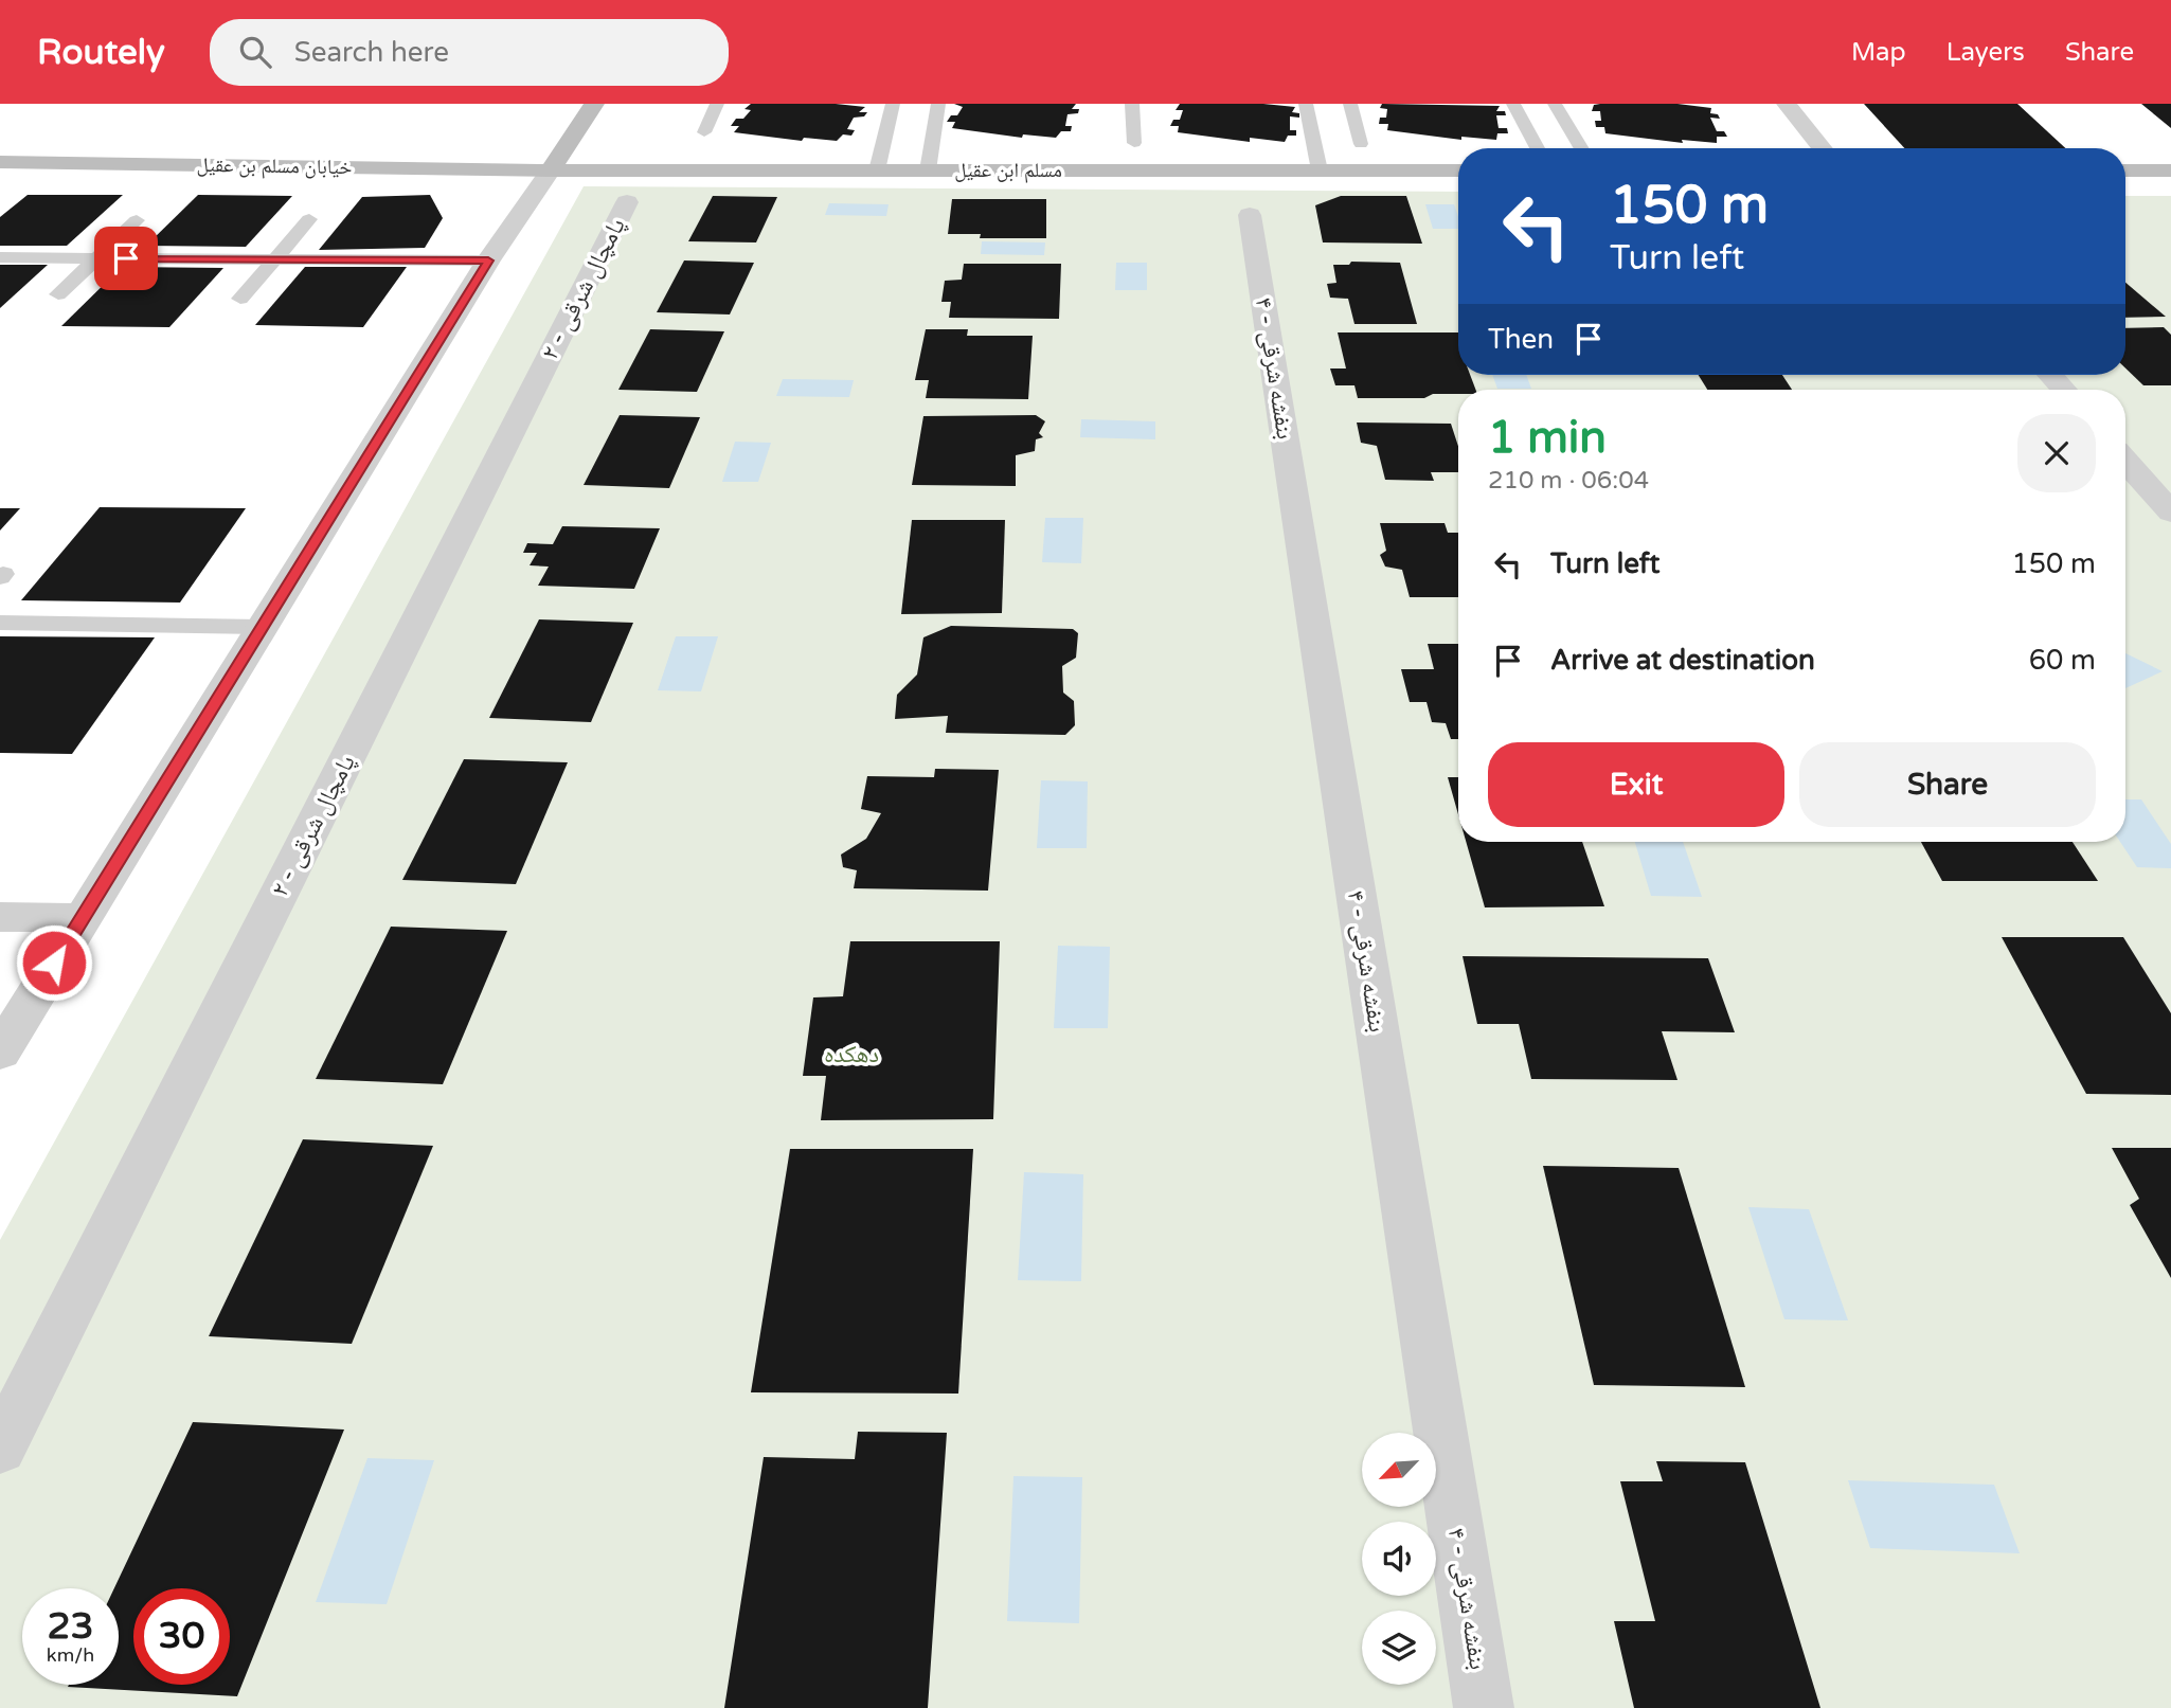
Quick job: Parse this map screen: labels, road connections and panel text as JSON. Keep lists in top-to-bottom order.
{
  "streets": {
    "street": [
      "خیابان مسلم بن عقیل",
      "مسلم ابن عقیل",
      "پامچال شرقی - ۲",
      "بنفشه شرقی - ۴"
    ]
  },
  "crossings": [
    ["خیابان مسلم بن عقیل", "مسلم ابن عقیل"]
  ],
  "parks": ["دهکده"],
  "north": "bottom left",
  "page": {
    "header": "Routely",
    "search": "Search here",
    "nav": ["Map", "Layers", "Share"],
    "turn": ["150 m", "Turn left"],
    "then": "Then",
    "heading": ["1 min", "210 m · 06:04"],
    "list": [
      {
        "name": "Turn left",
        "value": "150 m"
      },
      {
        "name": "Arrive at destination",
        "value": "60 m"
      }
    ],
    "buttons": ["Exit", "Share"],
    "speed": "23 km/h",
    "limit": "30"
  }
}
